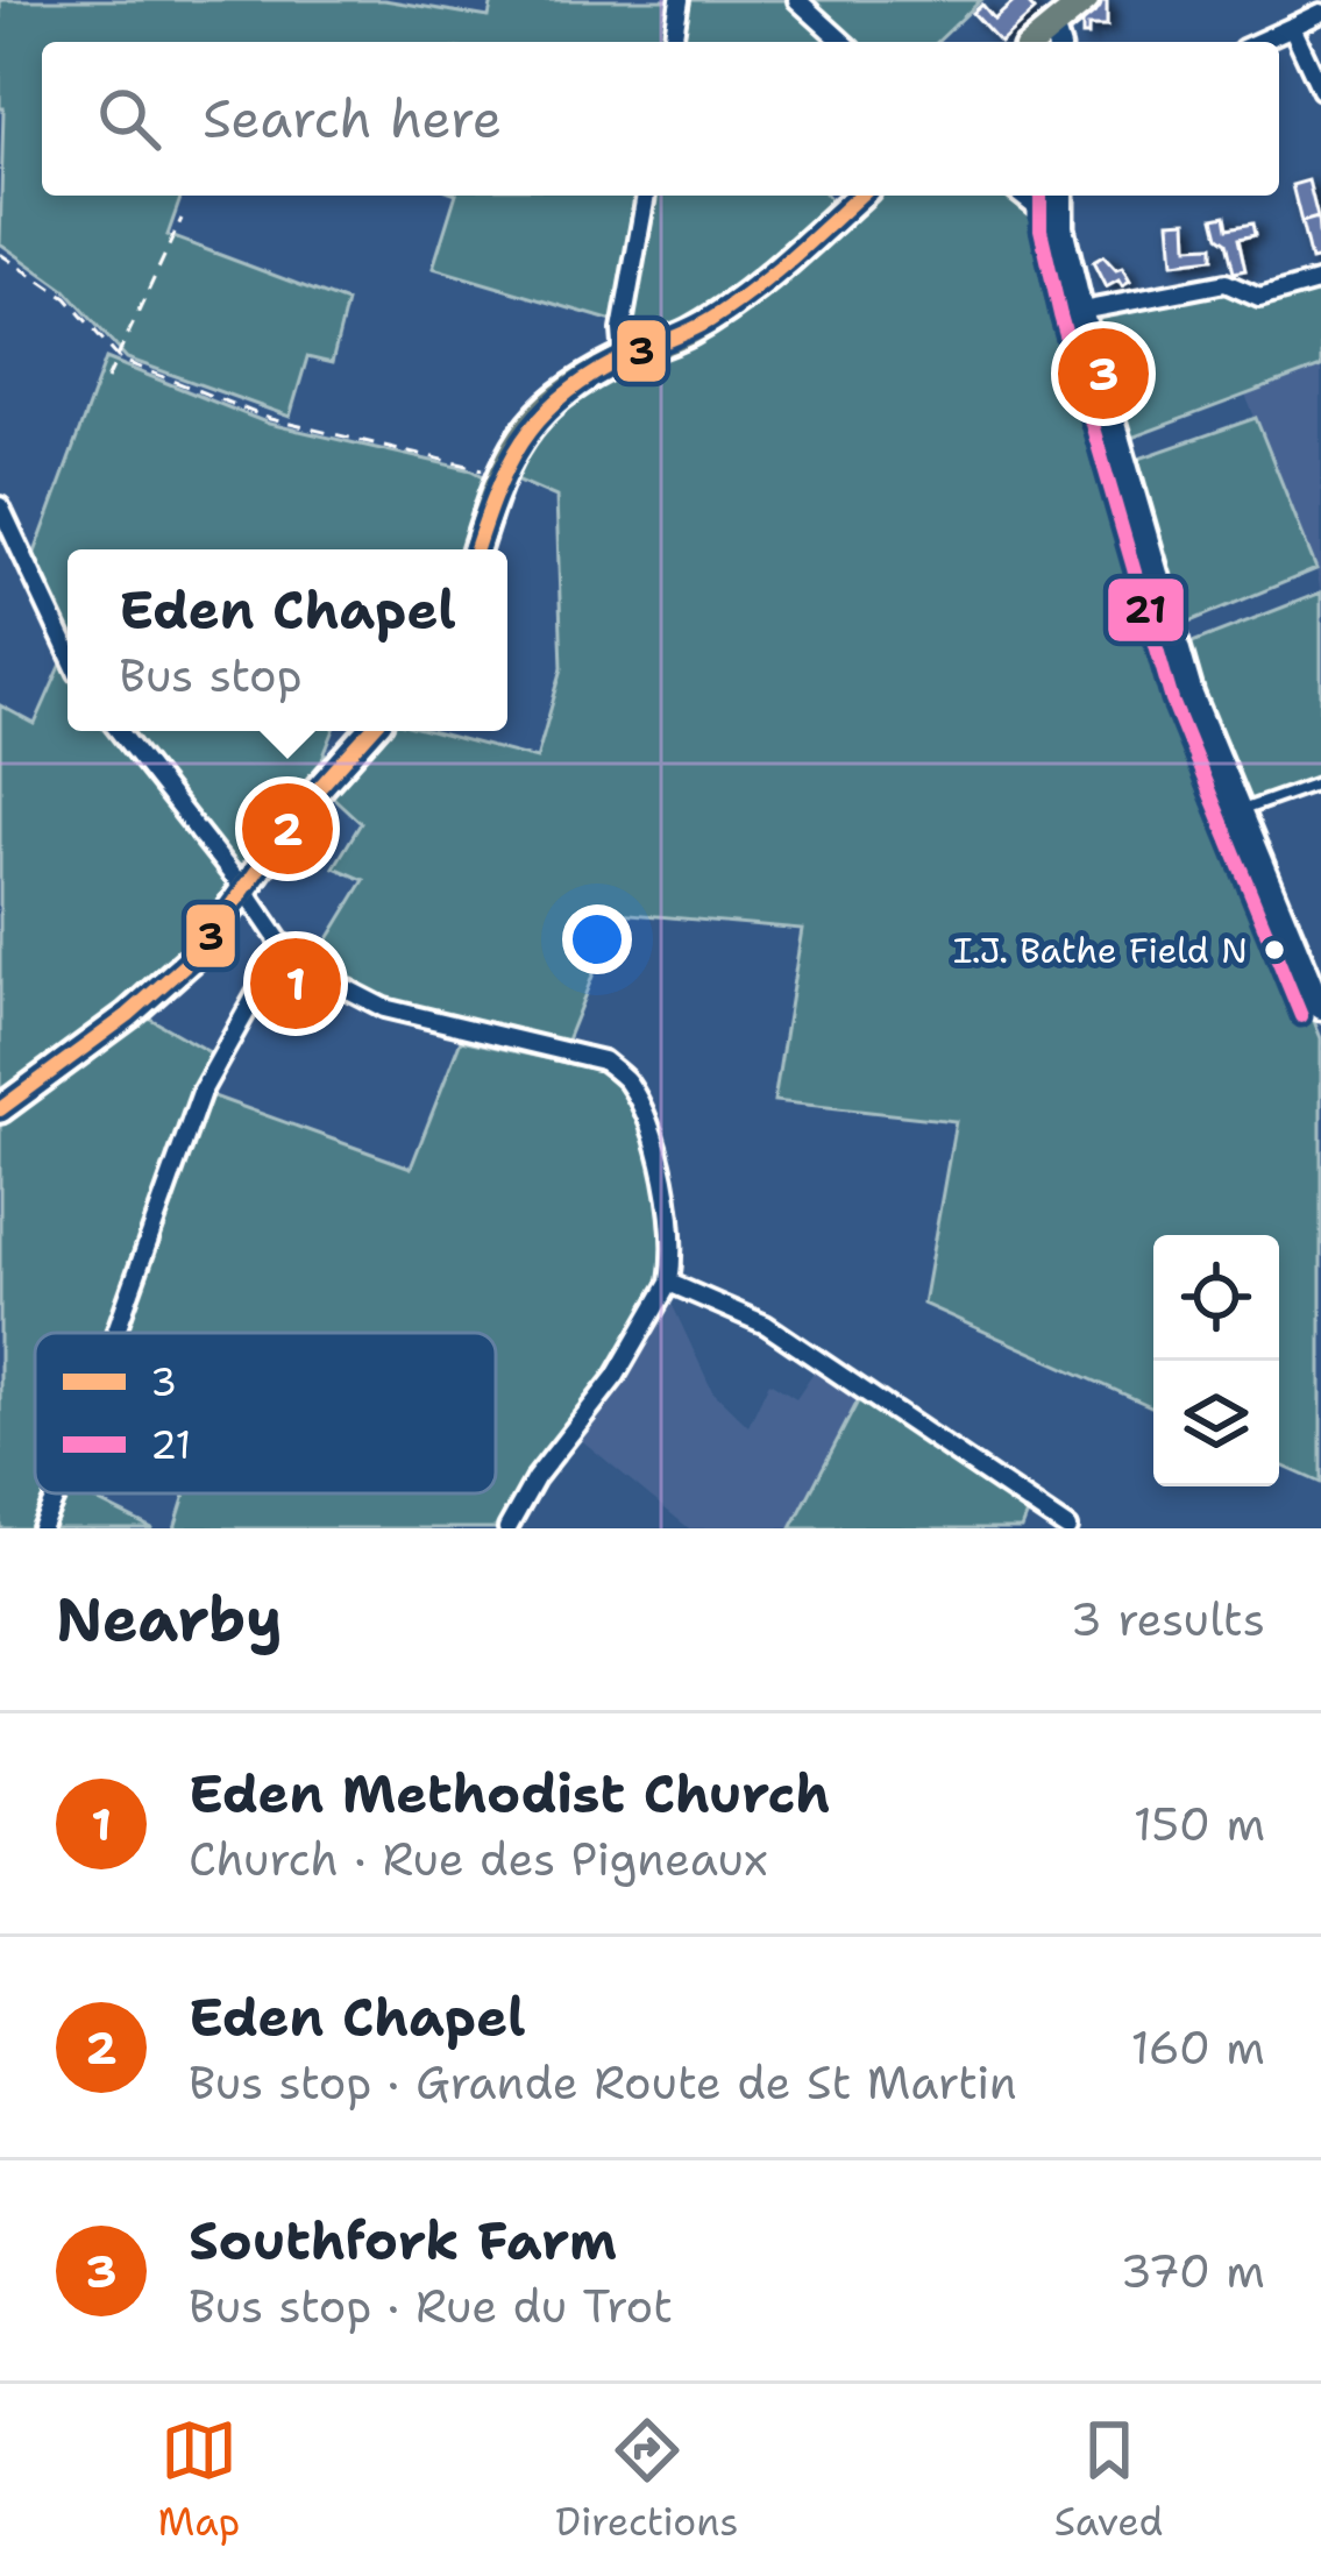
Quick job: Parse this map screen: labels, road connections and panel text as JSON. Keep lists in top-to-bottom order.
{
  "places": ["I.J. Bathe Field N"],
  "lines": ["transit line 3", "transit line 21"],
  "legend": ["3", "21"],
  "page": {
    "search": "Search here",
    "pins": ["3", "2", "1"],
    "popup": ["Eden Chapel", "Bus stop"],
    "heading": ["Nearby", "3 results"],
    "list": [
      {
        "mark": "1",
        "name": "Eden Methodist Church",
        "note": "Church · Rue des Pigneaux",
        "value": "150 m"
      },
      {
        "mark": "2",
        "name": "Eden Chapel",
        "note": "Bus stop · Grande Route de St Martin",
        "value": "160 m"
      },
      {
        "mark": "3",
        "name": "Southfork Farm",
        "note": "Bus stop · Rue du Trot",
        "value": "370 m"
      }
    ],
    "nav": ["Map", "Directions", "Saved"]
  }
}
